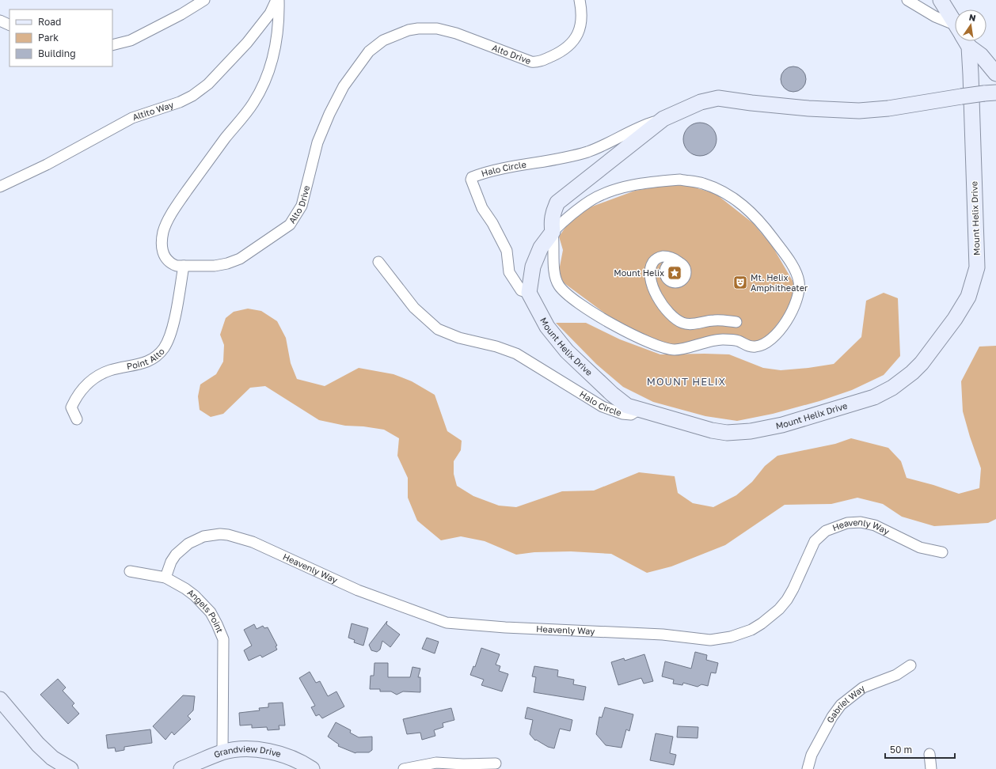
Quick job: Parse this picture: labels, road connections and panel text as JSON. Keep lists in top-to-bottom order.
{
  "streets": {
    "street": [
      "Alto Drive",
      "Altito Way",
      "Halo Circle",
      "Mount Helix Drive",
      "Point Alto",
      "Heavenly Way",
      "Angels Point",
      "Gabriel Way",
      "Grandview Drive"
    ]
  },
  "crossings": [
    ["Alto Drive", "Point Alto"],
    ["Halo Circle", "Mount Helix Drive"],
    ["Heavenly Way", "Angels Point"],
    ["Angels Point", "Grandview Drive"]
  ],
  "districts": ["MOUNT HELIX"],
  "places": {
    "place": ["Mount Helix"],
    "theatre": ["Mt. Helix Amphitheater"]
  },
  "legend": ["Road", "Park", "Building"],
  "scale_bar": "50 m",
  "north": "top"
}
